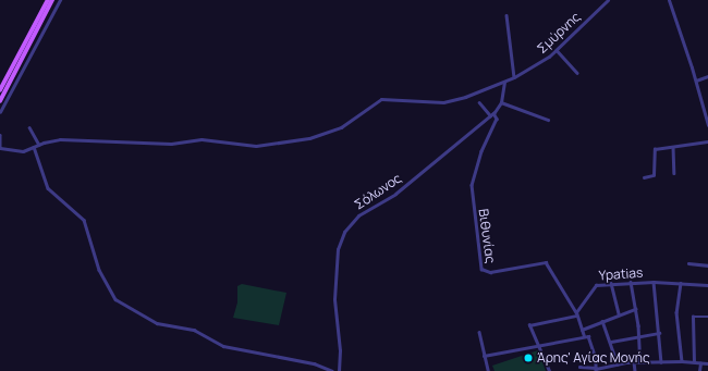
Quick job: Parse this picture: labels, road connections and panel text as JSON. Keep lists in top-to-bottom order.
{
  "streets": {
    "street": [
      "Σμύρνης",
      "Σόλωνος",
      "Βιθυνίας",
      "Ypatias"
    ]
  },
  "crossings": [
    ["Σόλωνος", "Βιθυνίας"],
    ["Βιθυνίας", "Ypatias"]
  ],
  "places": ["Άρης' Αγίας Μονής"]
}
